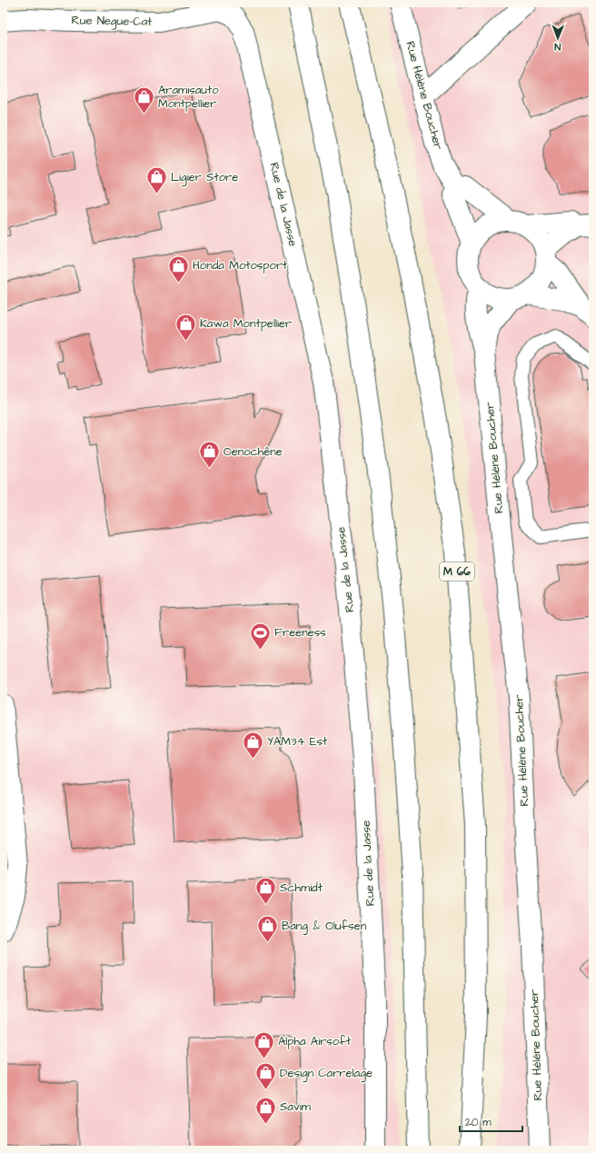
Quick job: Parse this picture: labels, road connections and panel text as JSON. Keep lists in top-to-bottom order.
{
  "streets": {
    "main road": [
      "Rue Negue-Cat",
      "Rue Hélène Boucher",
      "Rue de la Jasse",
      "M 66"
    ]
  },
  "crossings": [
    ["Rue Negue-Cat", "Rue de la Jasse"]
  ],
  "places": {
    "shop": [
      "Aramisauto Montpellier",
      "Ligier Store",
      "Honda Motosport",
      "Kawa Montpellier",
      "Oenochêne",
      "YAM34 Est",
      "Schmidt",
      "Bang & Olufsen",
      "Alpha Airsoft",
      "Design Carrelage",
      "Savim"
    ],
    "sports": ["Freeness"]
  },
  "scale_bar": "20 m",
  "north": "bottom"
}
